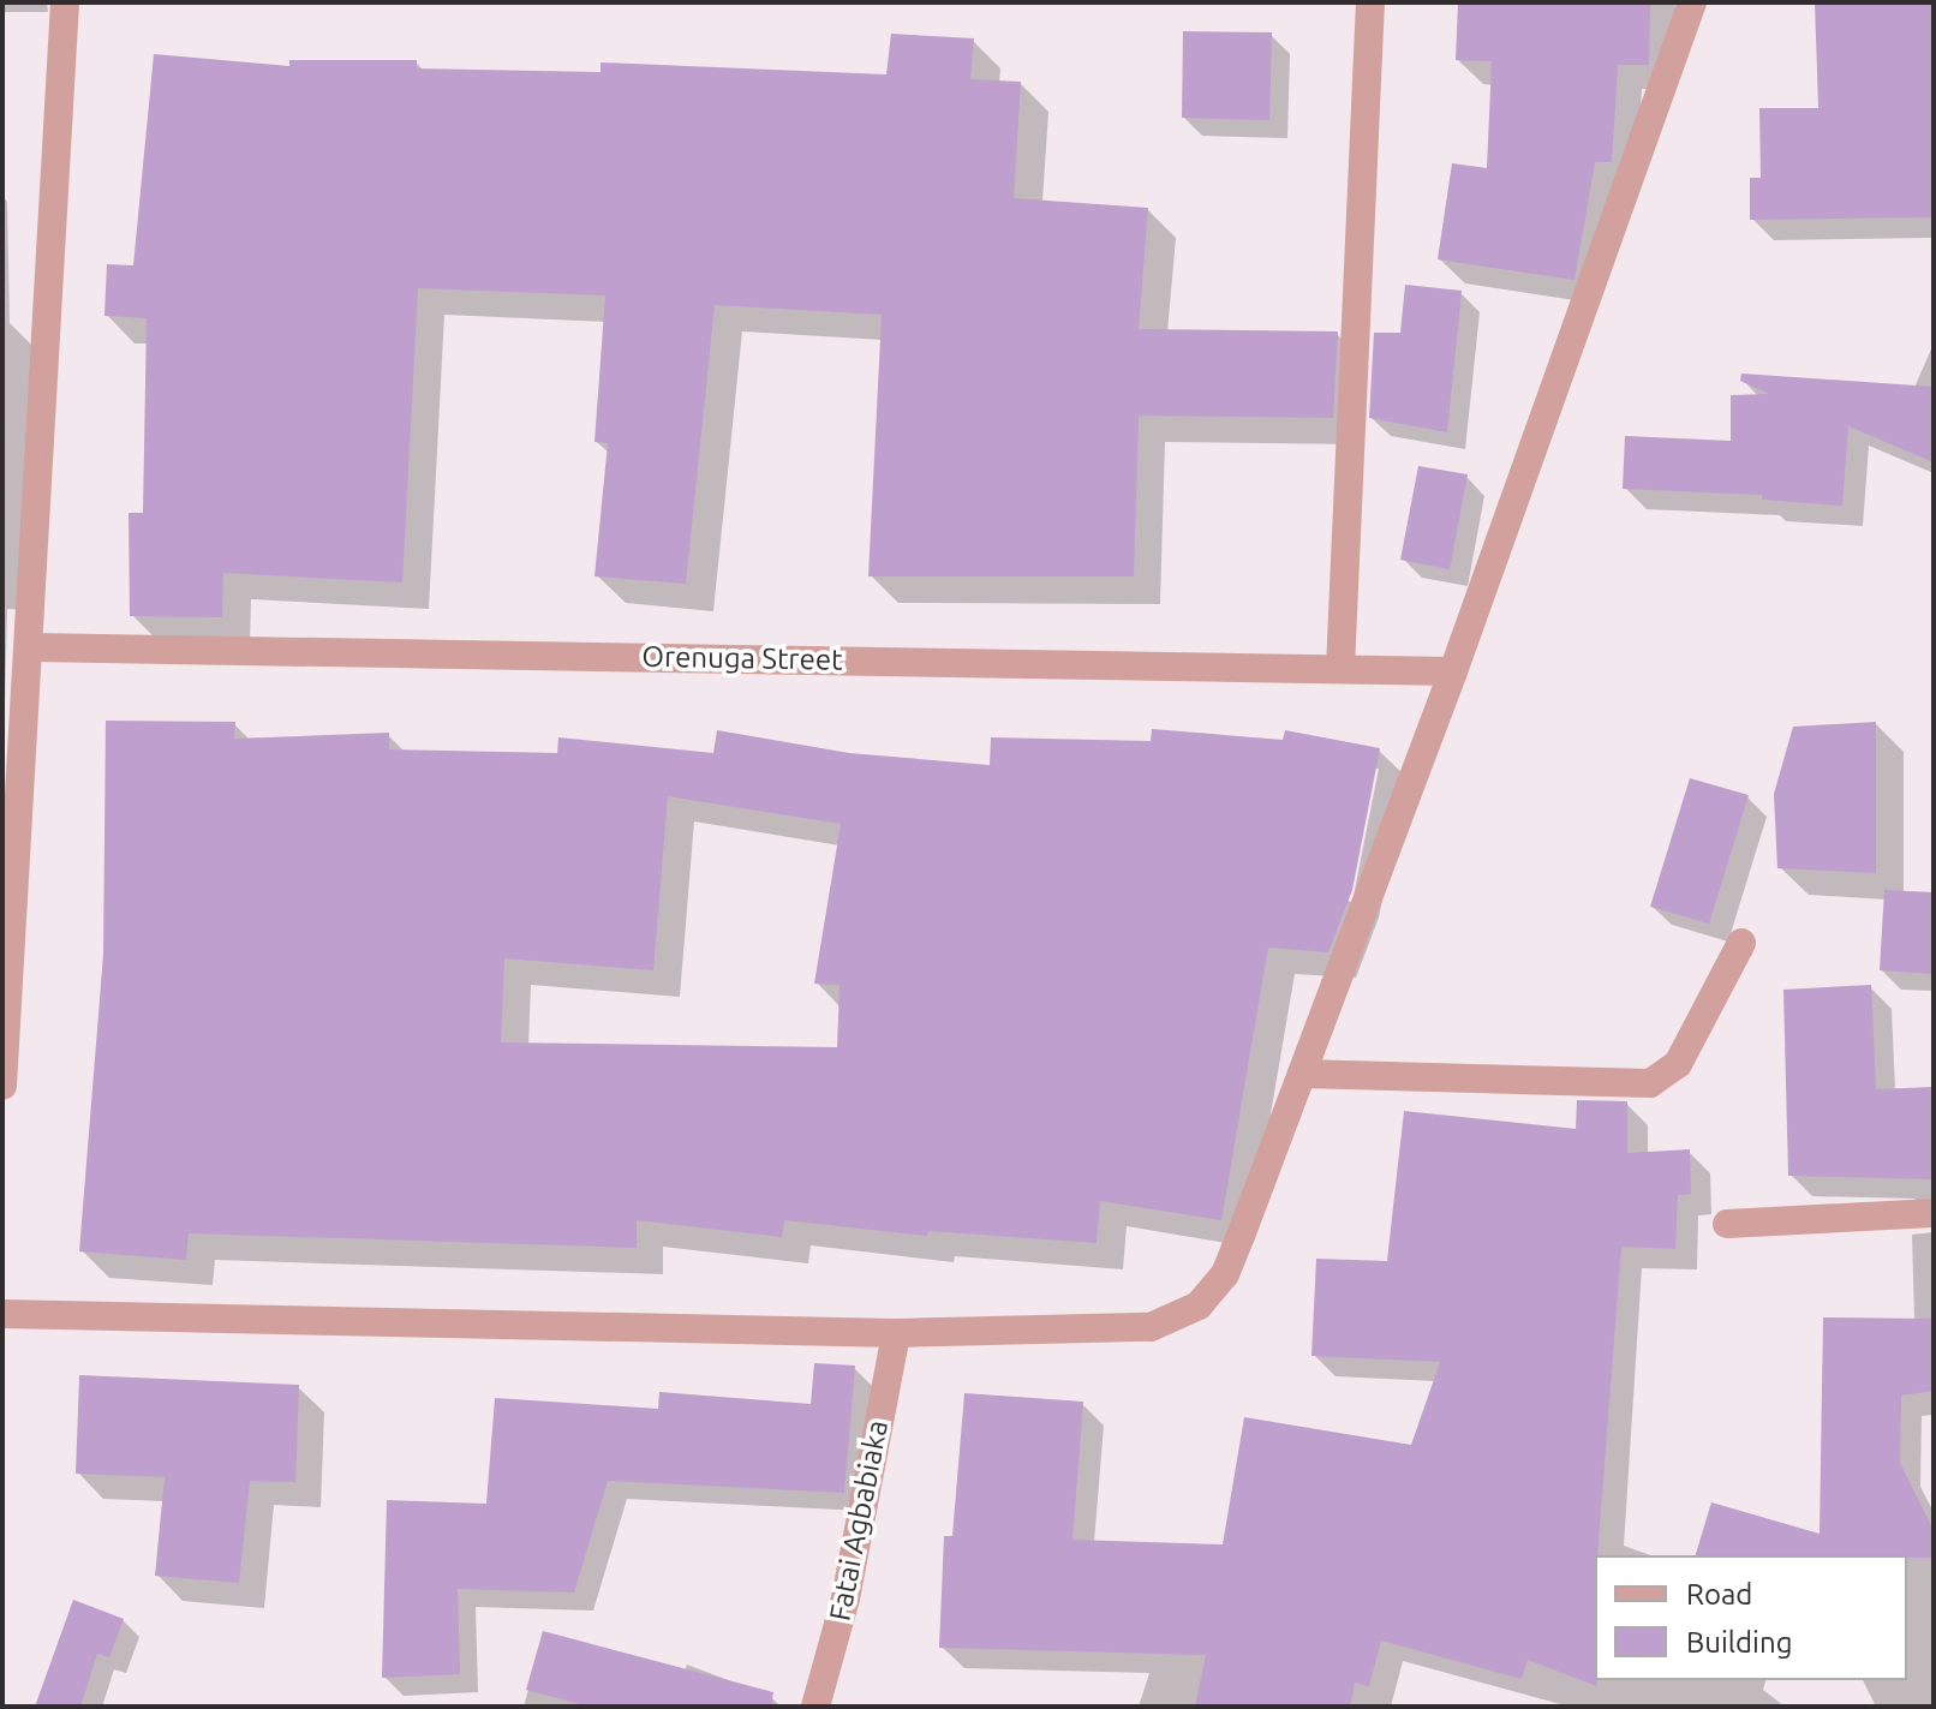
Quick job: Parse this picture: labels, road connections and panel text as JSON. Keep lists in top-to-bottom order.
{
  "streets": {
    "street": ["Orenuga Street", "Fatai Agbabiaka"]
  },
  "legend": ["Road", "Building"]
}
